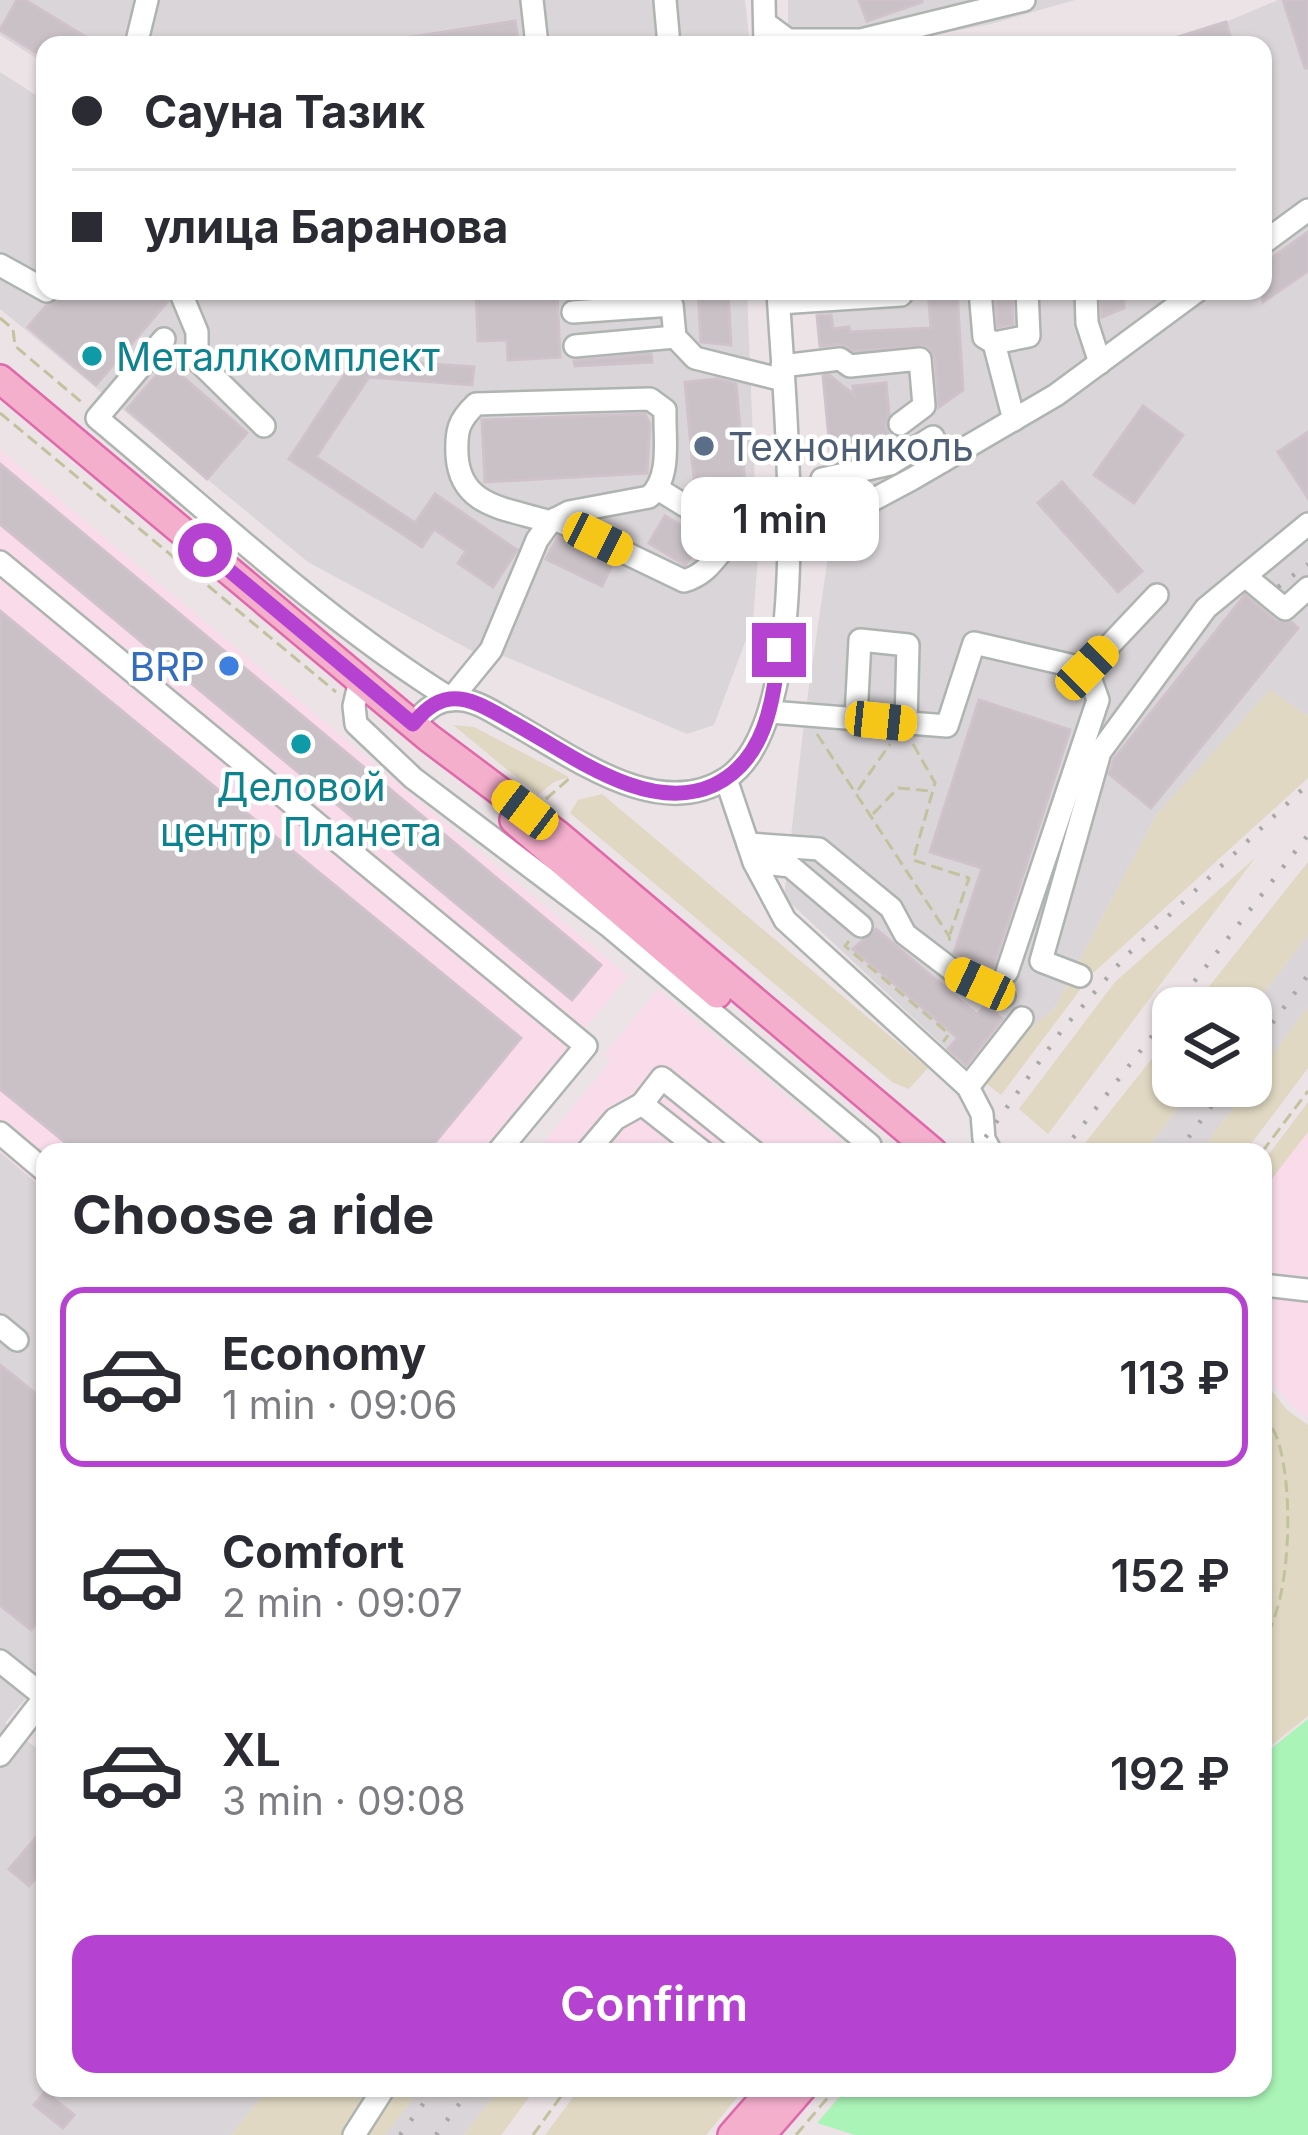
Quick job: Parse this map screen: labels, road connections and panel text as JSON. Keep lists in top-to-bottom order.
{
  "places": [
    "Металлкомплект",
    "Технониколь",
    "BRP",
    "Деловой центр Планета"
  ],
  "page": {
    "banner": ["Сауна Тазик", "улица Баранова"],
    "bubble": "1 min",
    "heading": "Choose a ride",
    "list": [
      {
        "name": "Economy",
        "note": "1 min · 09:06",
        "value": "113 ₽"
      },
      {
        "name": "Comfort",
        "note": "2 min · 09:07",
        "value": "152 ₽"
      },
      {
        "name": "XL",
        "note": "3 min · 09:08",
        "value": "192 ₽"
      }
    ],
    "buttons": "Confirm"
  }
}
